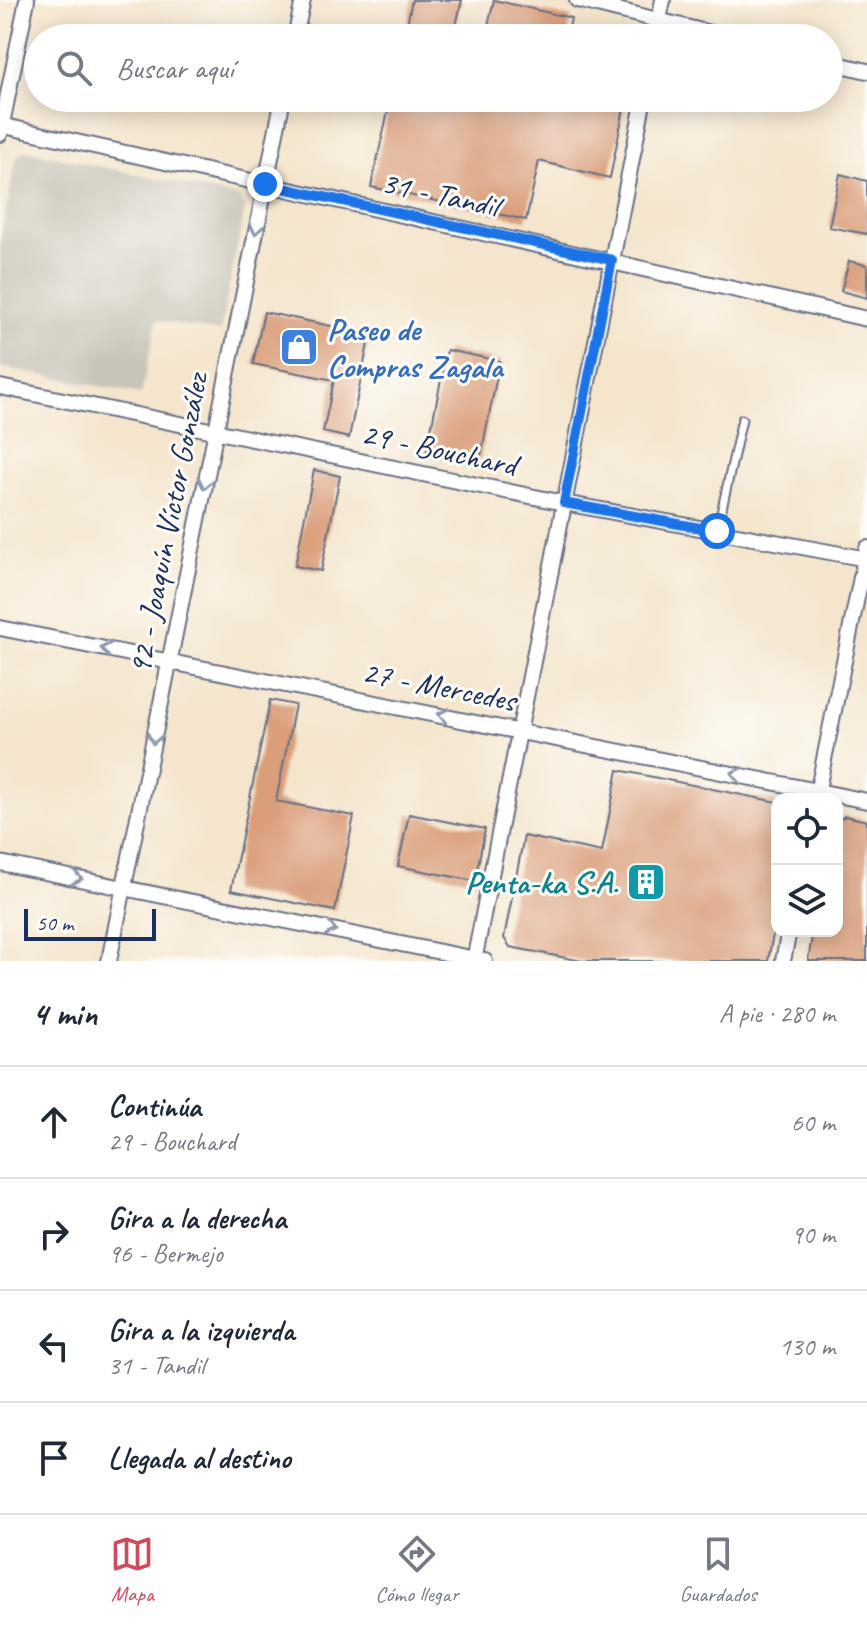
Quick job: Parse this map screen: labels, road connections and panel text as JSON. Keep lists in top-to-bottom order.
{
  "streets": {
    "street": [
      "31 - Tandil",
      "29 - Bouchard",
      "92 - Joaquín Víctor González",
      "27 - Mercedes"
    ]
  },
  "crossings": [
    ["31 - Tandil", "92 - Joaquín Víctor González"],
    ["29 - Bouchard", "92 - Joaquín Víctor González"],
    ["92 - Joaquín Víctor González", "27 - Mercedes"]
  ],
  "one_way": ["92 - Joaquín Víctor González", "27 - Mercedes"],
  "places": {
    "shop": ["Paseo de Compras Zagala"],
    "building": ["Penta-ka S.A."]
  },
  "scale_bar": "50 m",
  "page": {
    "search": "Buscar aquí",
    "scale": "50 m",
    "heading": ["4 min", "A pie · 280 m"],
    "list": [
      ["Continúa", "29 - Bouchard", "60 m"],
      ["Gira a la derecha", "96 - Bermejo", "90 m"],
      ["Gira a la izquierda", "31 - Tandil", "130 m"],
      "Llegada al destino"
    ],
    "nav": ["Mapa", "Cómo llegar", "Guardados"]
  }
}
